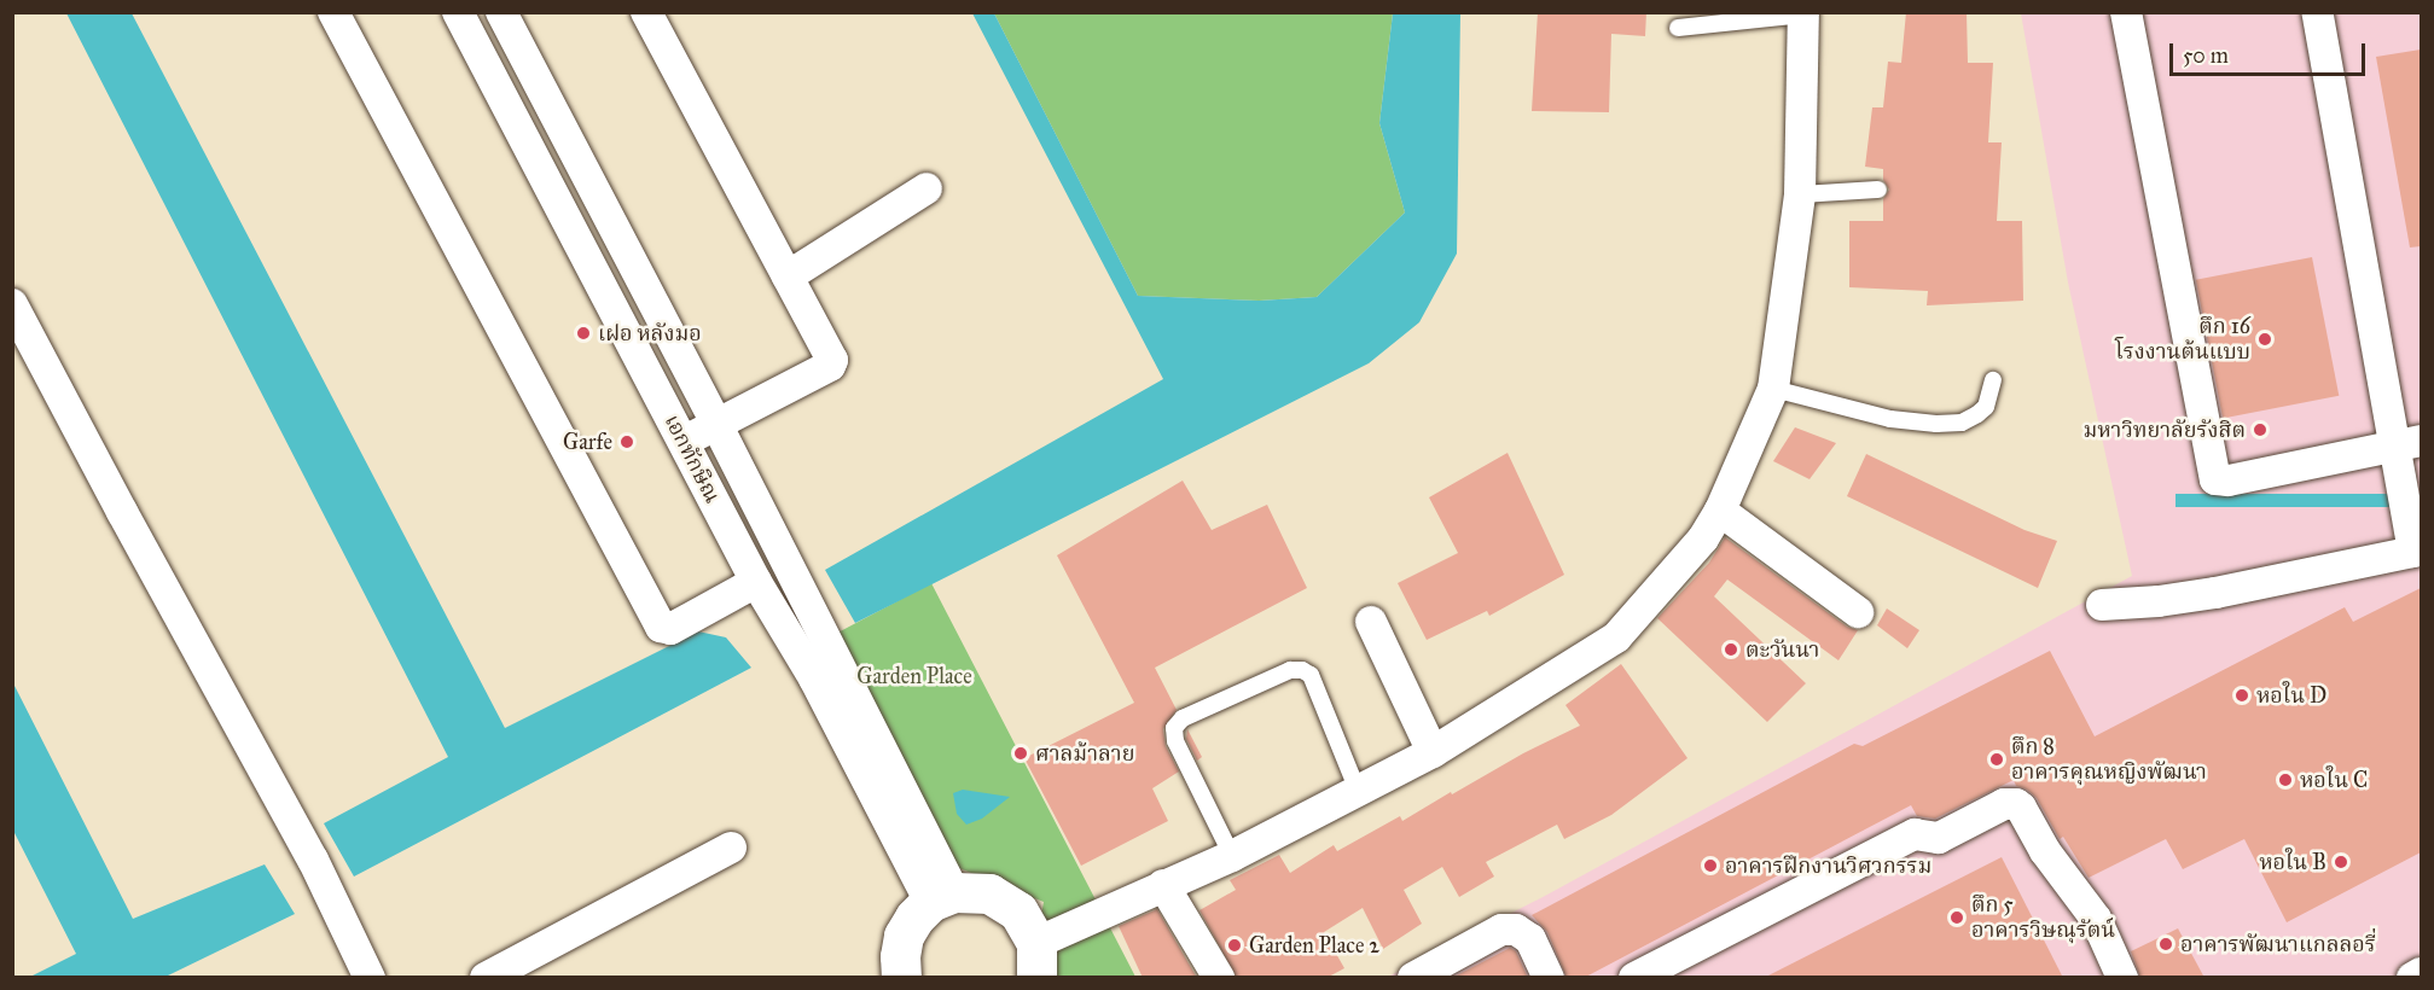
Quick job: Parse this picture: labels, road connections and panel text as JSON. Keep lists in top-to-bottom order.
{
  "streets": {
    "street": ["เอกทักษิณ"]
  },
  "parks": ["Garden Place"],
  "places": [
    "เฝอ หลังมอ",
    "ตึก 16 โรงงานต้นแบบ",
    "มหาวิทยาลัยรังสิต",
    "Garfe",
    "ตะวันนา",
    "หอใน D",
    "ศาลม้าลาย",
    "ตึก 8 อาคารคุณหญิงพัฒนา",
    "หอใน C",
    "หอใน B",
    "อาคารฝึกงานวิศวกรรม",
    "ตึก 5 อาคารวิษณุรัตน์",
    "อาคารพัฒนาแกลลอรี่",
    "Garden Place 2"
  ],
  "scale_bar": "50 m"
}
